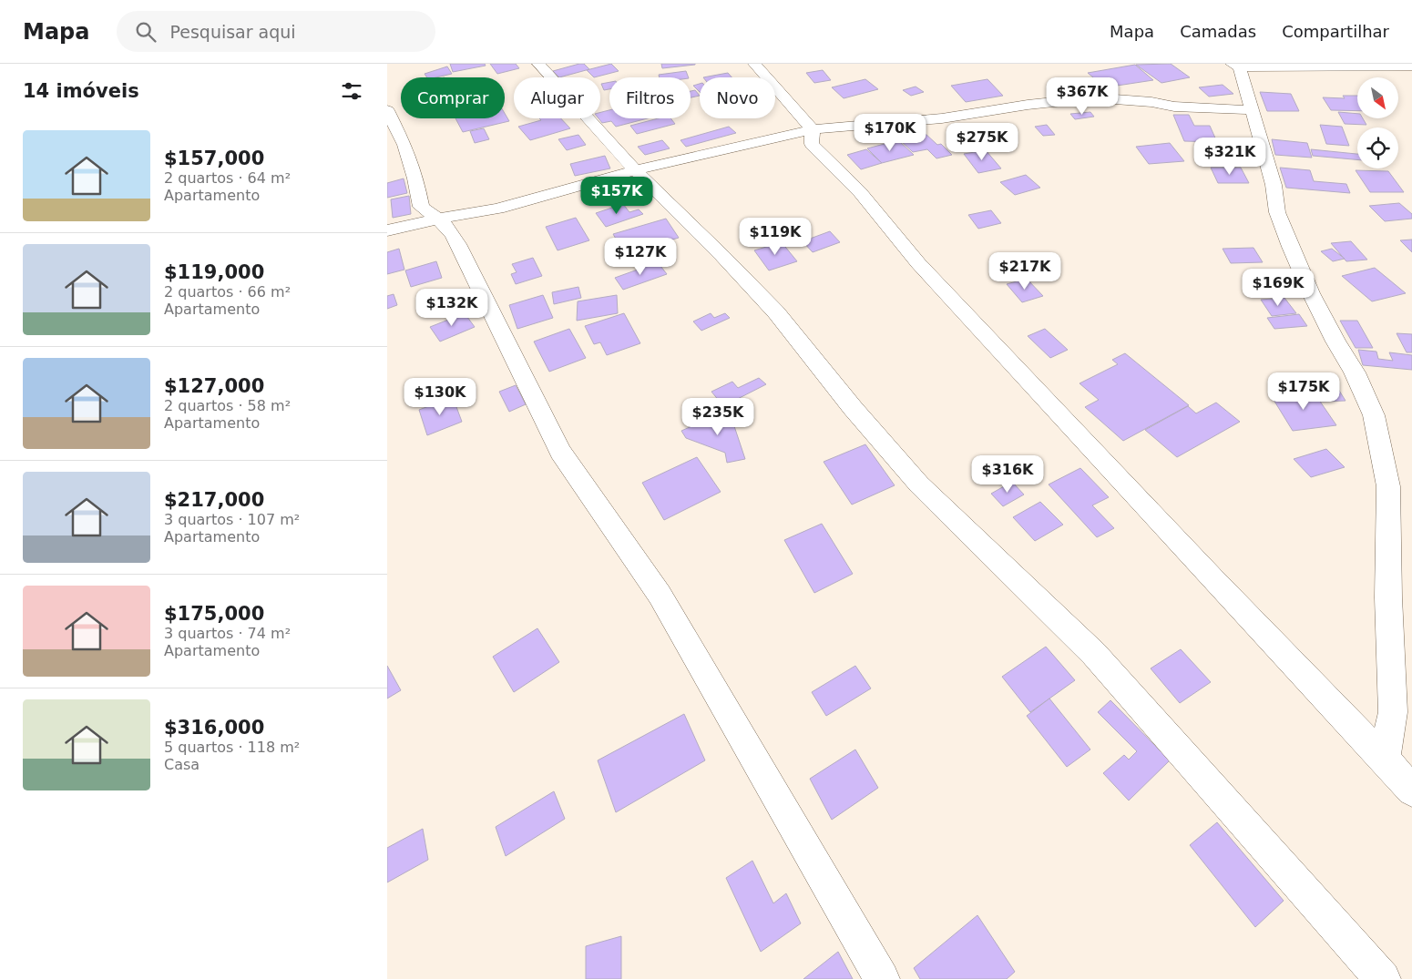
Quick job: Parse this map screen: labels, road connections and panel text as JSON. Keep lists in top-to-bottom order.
{
  "north": "bottom right",
  "page": {
    "header": "Mapa",
    "search": "Pesquisar aqui",
    "nav": ["Mapa", "Camadas", "Compartilhar"],
    "heading": "14 imóveis",
    "price": [
      "$367K",
      "$170K",
      "$275K",
      "$321K",
      "$157K",
      "$119K",
      "$127K",
      "$217K",
      "$169K",
      "$132K",
      "$175K",
      "$130K",
      "$235K",
      "$316K"
    ],
    "chip": [
      "Comprar",
      "Alugar",
      "Filtros",
      "Novo"
    ],
    "list": [
      {
        "name": "$157,000",
        "note": "2 quartos · 64 m² · Apartamento"
      },
      {
        "name": "$119,000",
        "note": "2 quartos · 66 m² · Apartamento"
      },
      {
        "name": "$127,000",
        "note": "2 quartos · 58 m² · Apartamento"
      },
      {
        "name": "$217,000",
        "note": "3 quartos · 107 m² · Apartamento"
      },
      {
        "name": "$175,000",
        "note": "3 quartos · 74 m² · Apartamento"
      },
      {
        "name": "$316,000",
        "note": "5 quartos · 118 m² · Casa"
      }
    ]
  }
}
